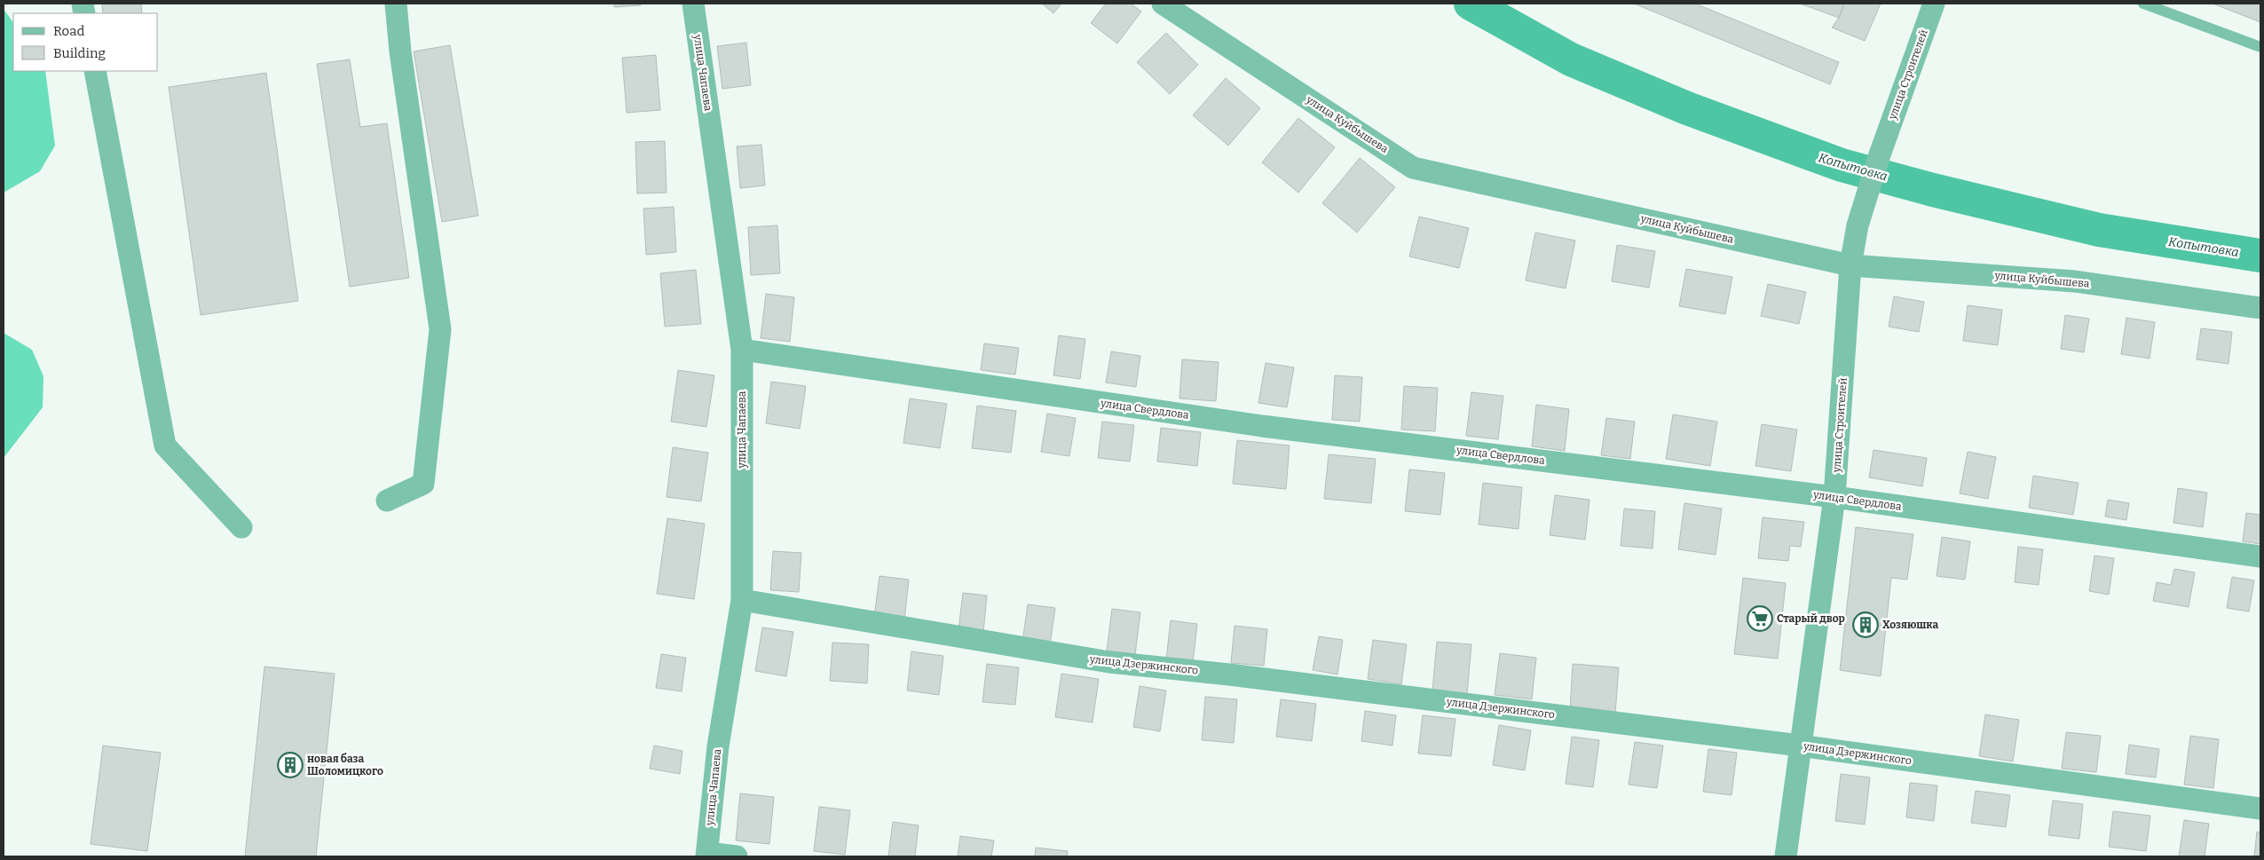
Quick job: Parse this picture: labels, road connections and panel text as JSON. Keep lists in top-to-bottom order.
{
  "streets": {
    "street": [
      "улица Чапаева",
      "улица Строителей",
      "улица Куйбышева",
      "улица Свердлова",
      "улица Дзержинского"
    ]
  },
  "crossings": [
    ["улица Чапаева", "улица Свердлова"],
    ["улица Чапаева", "улица Дзержинского"],
    ["улица Строителей", "улица Куйбышева"],
    ["улица Строителей", "улица Свердлова"],
    ["улица Строителей", "улица Дзержинского"]
  ],
  "water": ["Копытовка"],
  "places": {
    "supermarket": ["Старый двор"],
    "building": ["Хозяюшка", "новая база Шоломицкого"]
  },
  "legend": ["Road", "Building"]
}
